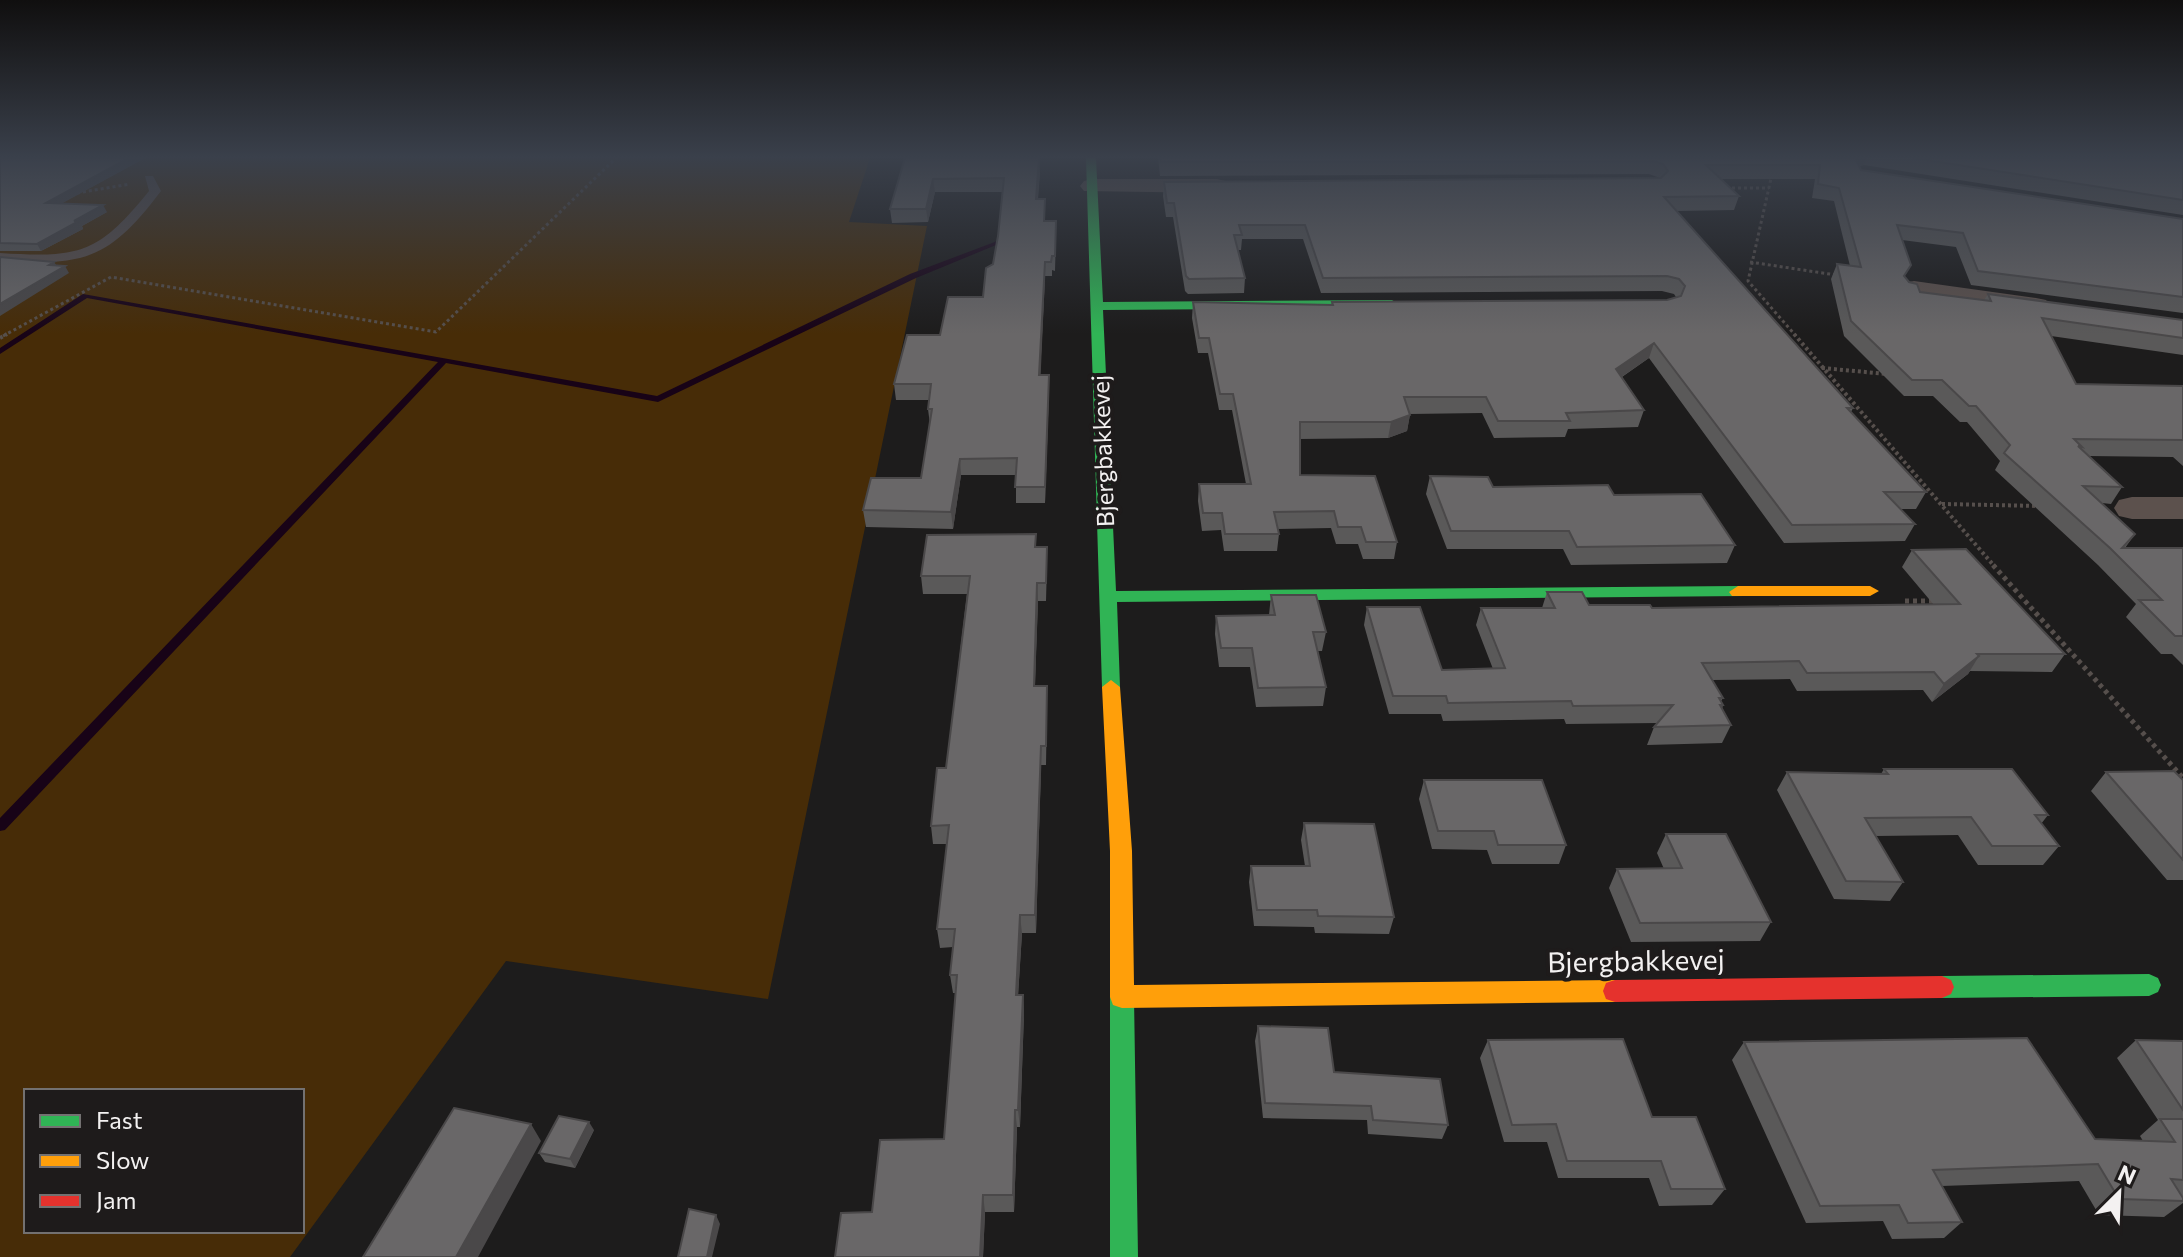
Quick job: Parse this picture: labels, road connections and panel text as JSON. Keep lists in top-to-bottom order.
{
  "streets": {
    "street": ["Bjergbakkevej"]
  },
  "legend": ["Fast", "Slow", "Jam"],
  "north": "top right"
}
